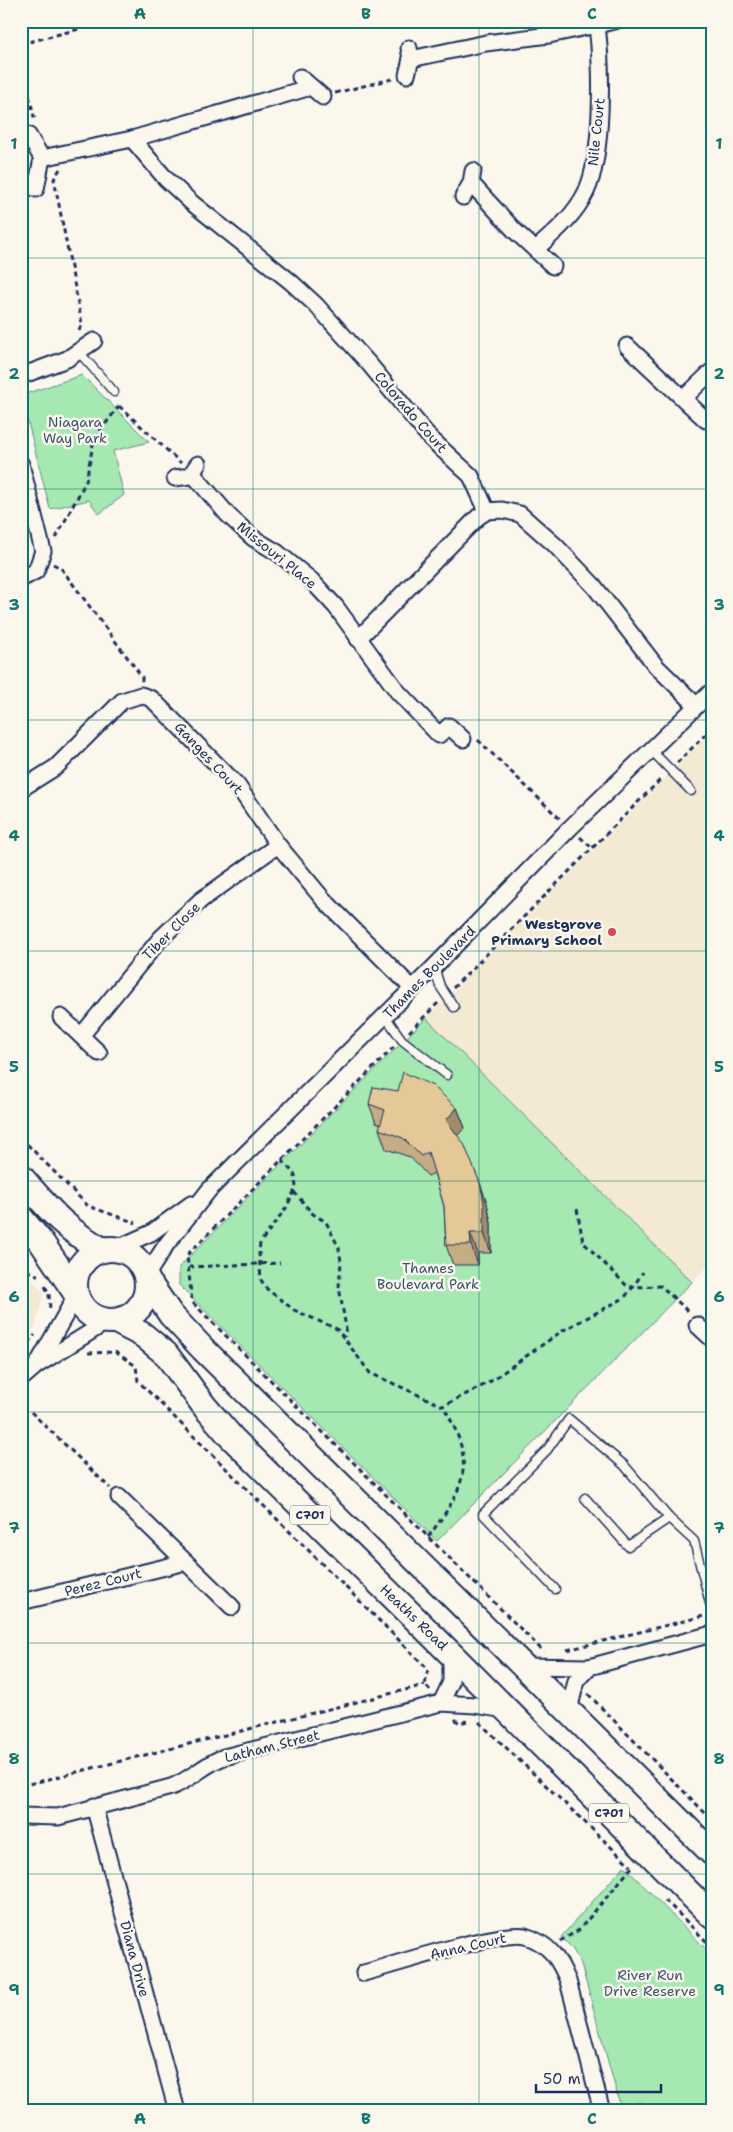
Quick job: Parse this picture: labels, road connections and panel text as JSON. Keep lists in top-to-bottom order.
{
  "streets": {
    "main road": ["C701", "Heaths Road"],
    "street": [
      "Nile Court",
      "Colorado Court",
      "Missouri Place",
      "Ganges Court",
      "Tiber Close",
      "Thames Boulevard",
      "Perez Court",
      "Latham Street",
      "Anna Court",
      "Diana Drive"
    ]
  },
  "crossings": [
    ["Ganges Court", "Tiber Close"],
    ["Ganges Court", "Thames Boulevard"],
    ["Thames Boulevard", "C701"],
    ["Thames Boulevard", "Heaths Road"],
    ["C701", "Heaths Road"],
    ["Heaths Road", "Latham Street"],
    ["Latham Street", "Diana Drive"]
  ],
  "parks": ["Niagara Way Park", "Thames Boulevard Park", "River Run Drive Reserve"],
  "places": ["Westgrove Primary School"],
  "scale_bar": "50 m",
  "grid": {
    "columns": ["A", "B", "C"],
    "rows": [
      "1",
      "2",
      "3",
      "4",
      "5",
      "6",
      "7",
      "8",
      "9"
    ]
  }
}
